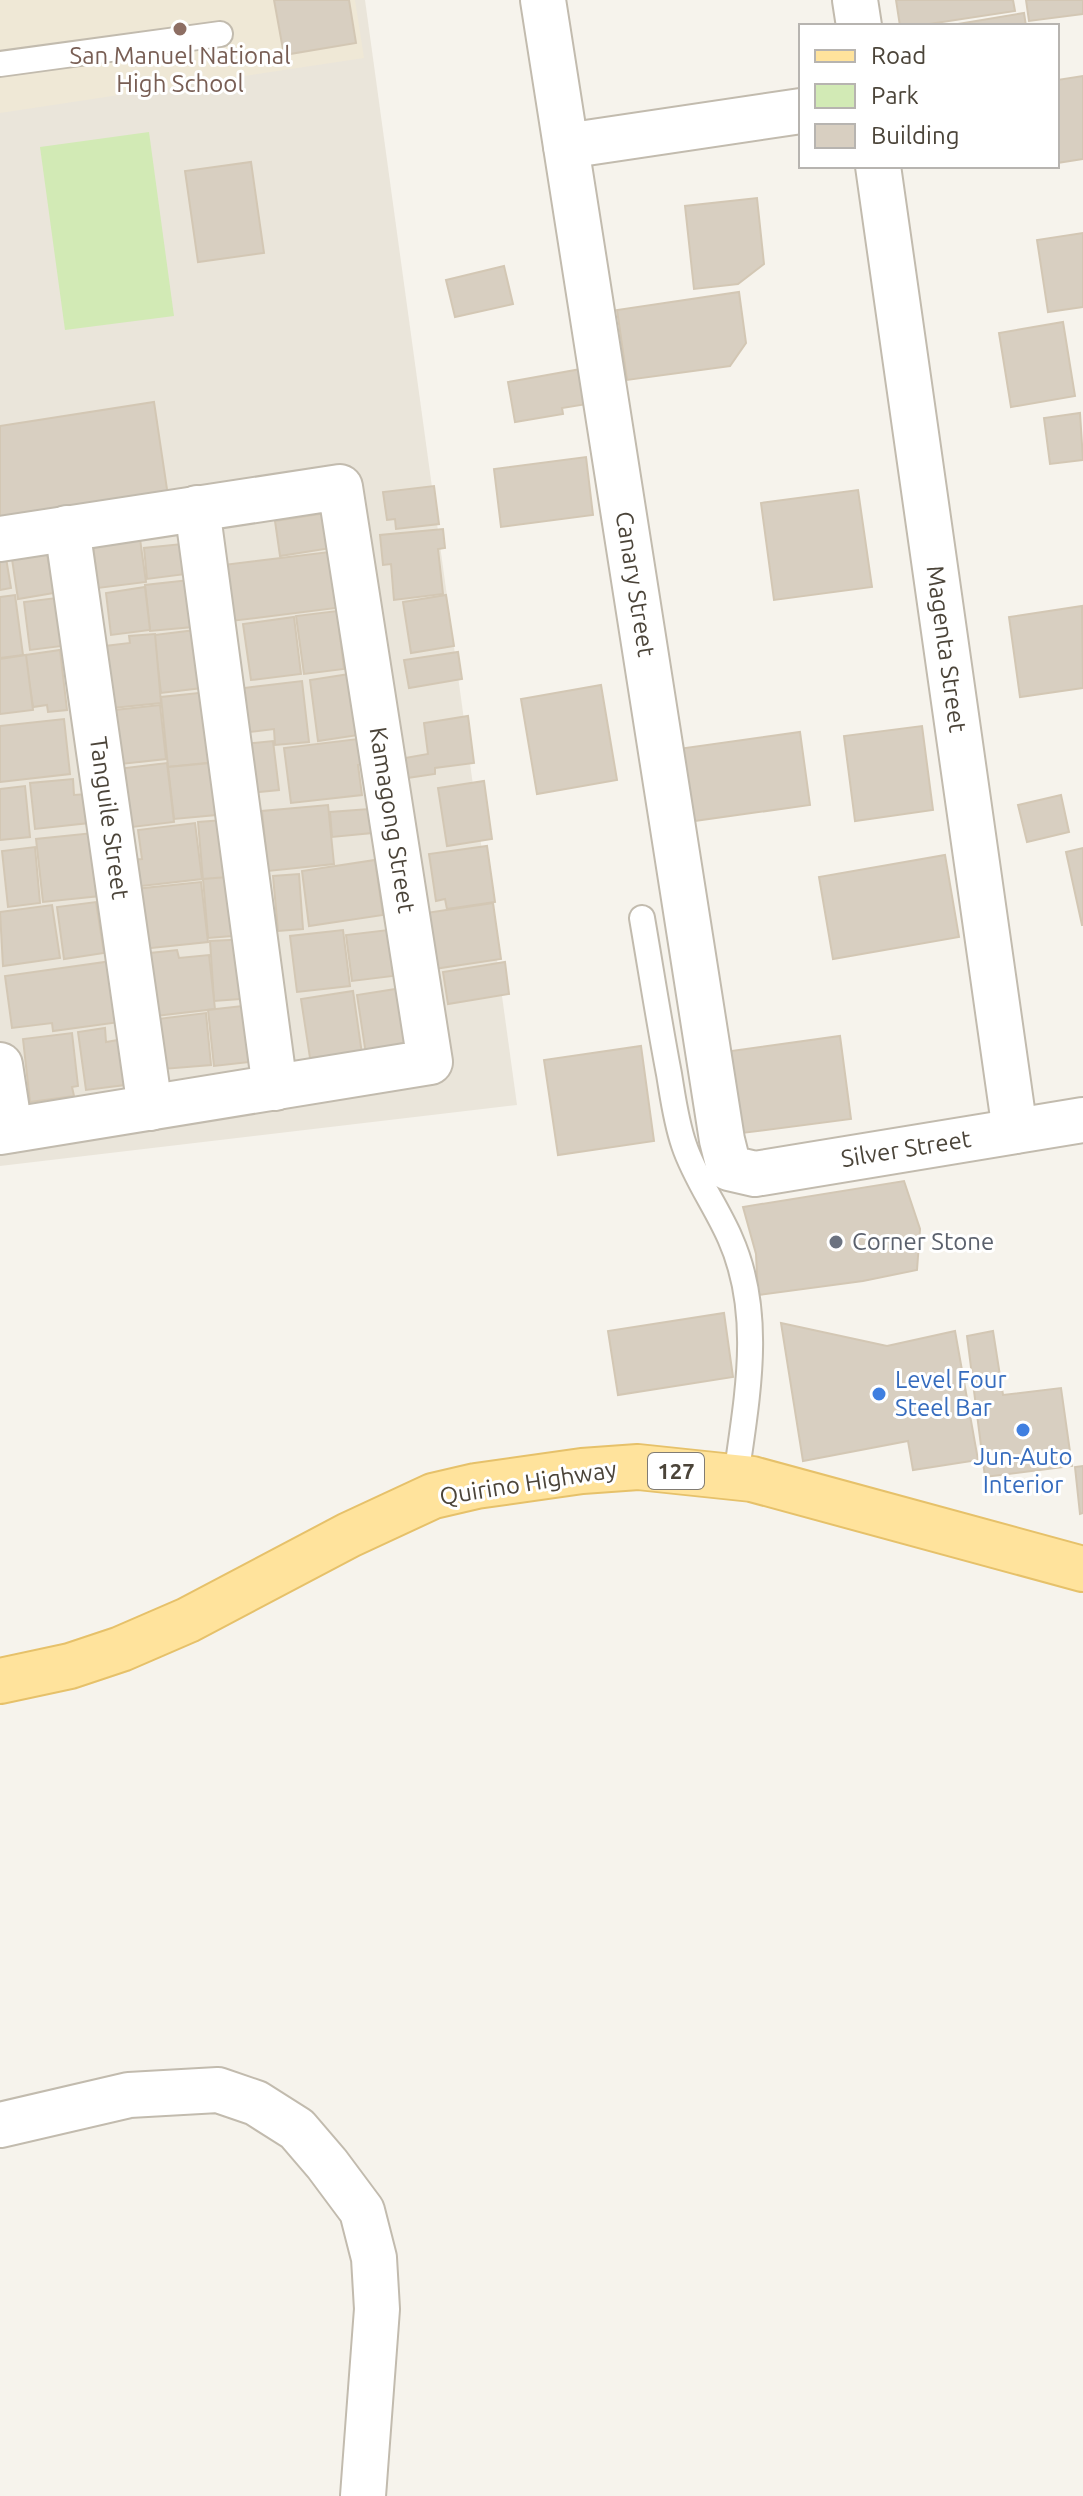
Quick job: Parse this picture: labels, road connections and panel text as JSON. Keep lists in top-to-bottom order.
{
  "streets": {
    "main road": ["127", "Quirino Highway"],
    "street": [
      "Canary Street",
      "Magenta Street",
      "Tanguile Street",
      "Kamagong Street",
      "Silver Street"
    ]
  },
  "crossings": [
    ["Canary Street", "Silver Street"],
    ["Magenta Street", "Silver Street"],
    ["Tanguile Street", "Kamagong Street"]
  ],
  "places": [
    "San Manuel National High School",
    "Corner Stone",
    "Level Four Steel Bar",
    "Jun-Auto Interior"
  ],
  "legend": ["Road", "Park", "Building"]
}
